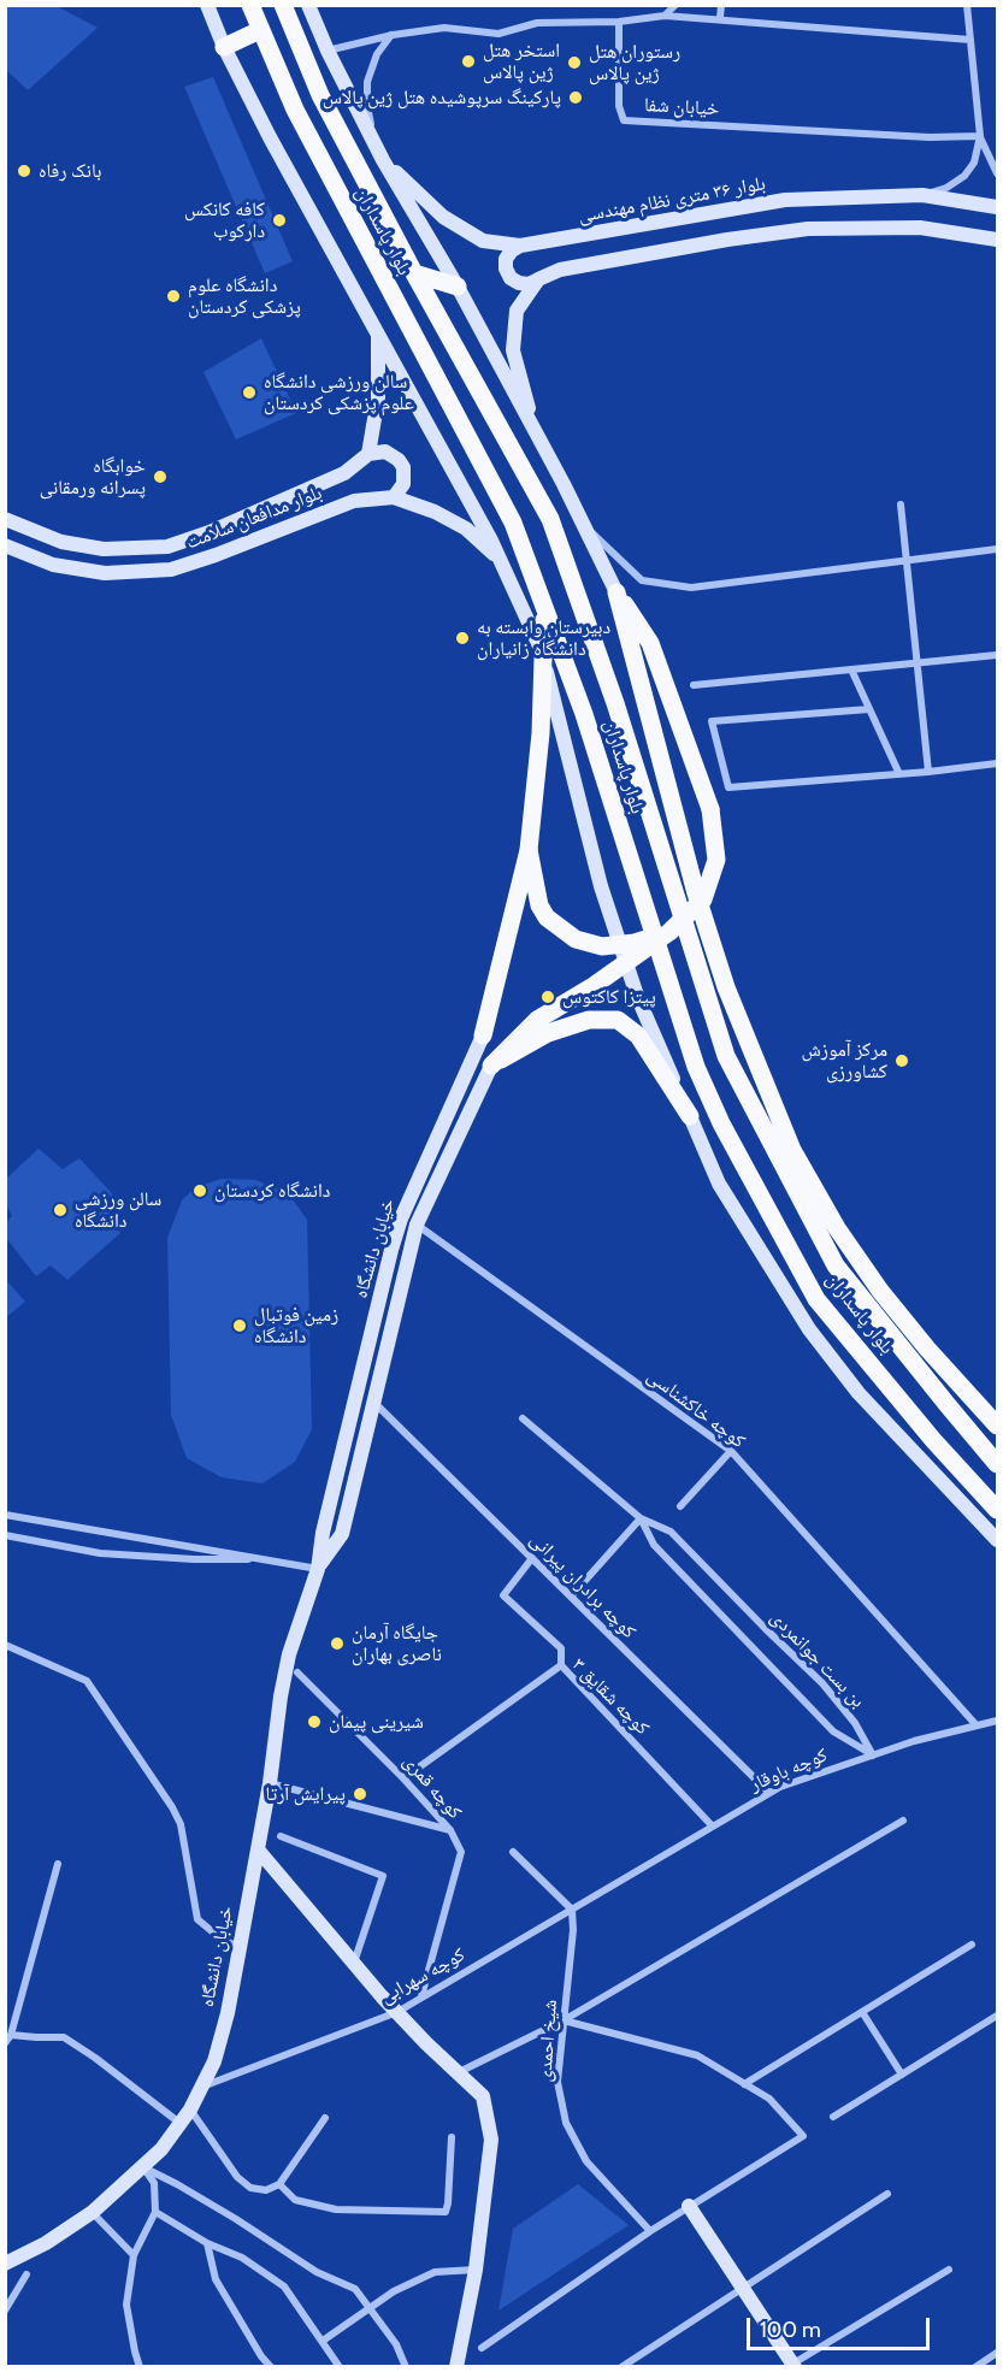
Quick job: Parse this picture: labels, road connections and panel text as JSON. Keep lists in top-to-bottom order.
{
  "streets": {
    "main road": [
      "بلوار ۳۶ متری نظام مهندسی",
      "بلوار پاسداران",
      "بلوار مدافعان سلامت",
      "خیابان دانشگاه"
    ],
    "street": [
      "خیابان شفا",
      "کوچه خاکشناسی",
      "کوچه برادران پیرانی",
      "بن بست جوانمردی",
      "کوچه شقایق ۳",
      "کوچه باوقار",
      "کوچه قمری",
      "کوچه سهرابی",
      "شیخ احمدی"
    ]
  },
  "crossings": [
    ["خیابان دانشگاه", "کوچه خاکشناسی"],
    ["خیابان دانشگاه", "کوچه برادران پیرانی"],
    ["خیابان دانشگاه", "کوچه سهرابی"],
    ["کوچه خاکشناسی", "کوچه باوقار"],
    ["کوچه برادران پیرانی", "کوچه باوقار"],
    ["بن بست جوانمردی", "کوچه باوقار"],
    ["کوچه شقایق ۳", "کوچه باوقار"],
    ["کوچه شقایق ۳", "کوچه قمری"],
    ["کوچه باوقار", "کوچه سهرابی"],
    ["کوچه باوقار", "شیخ احمدی"],
    ["کوچه قمری", "کوچه سهرابی"],
    ["کوچه سهرابی", "شیخ احمدی"]
  ],
  "places": [
    "استخر هتل ژین پالاس",
    "رستوران هتل ژین پالاس",
    "پارکینگ سرپوشیده هتل ژین پالاس",
    "بانک رفاه",
    "کافه کانکس دارکوب",
    "دانشگاه علوم پزشکی کردستان",
    "سالن ورزشی دانشگاه علوم پزشکی کردستان",
    "خوابگاه پسرانه ورمقانی",
    "دبیرستان وابسته به دانشگاه زانیاران",
    "پیتزا کاکتوس",
    "مرکز آموزش کشاورزی",
    "دانشگاه کردستان",
    "سالن ورزشی دانشگاه",
    "زمین فوتبال دانشگاه",
    "جایگاه آرمان ناصری بهاران",
    "شیرینی پیمان",
    "پیرایش آرتا"
  ],
  "scale_bar": "100 m"
}
